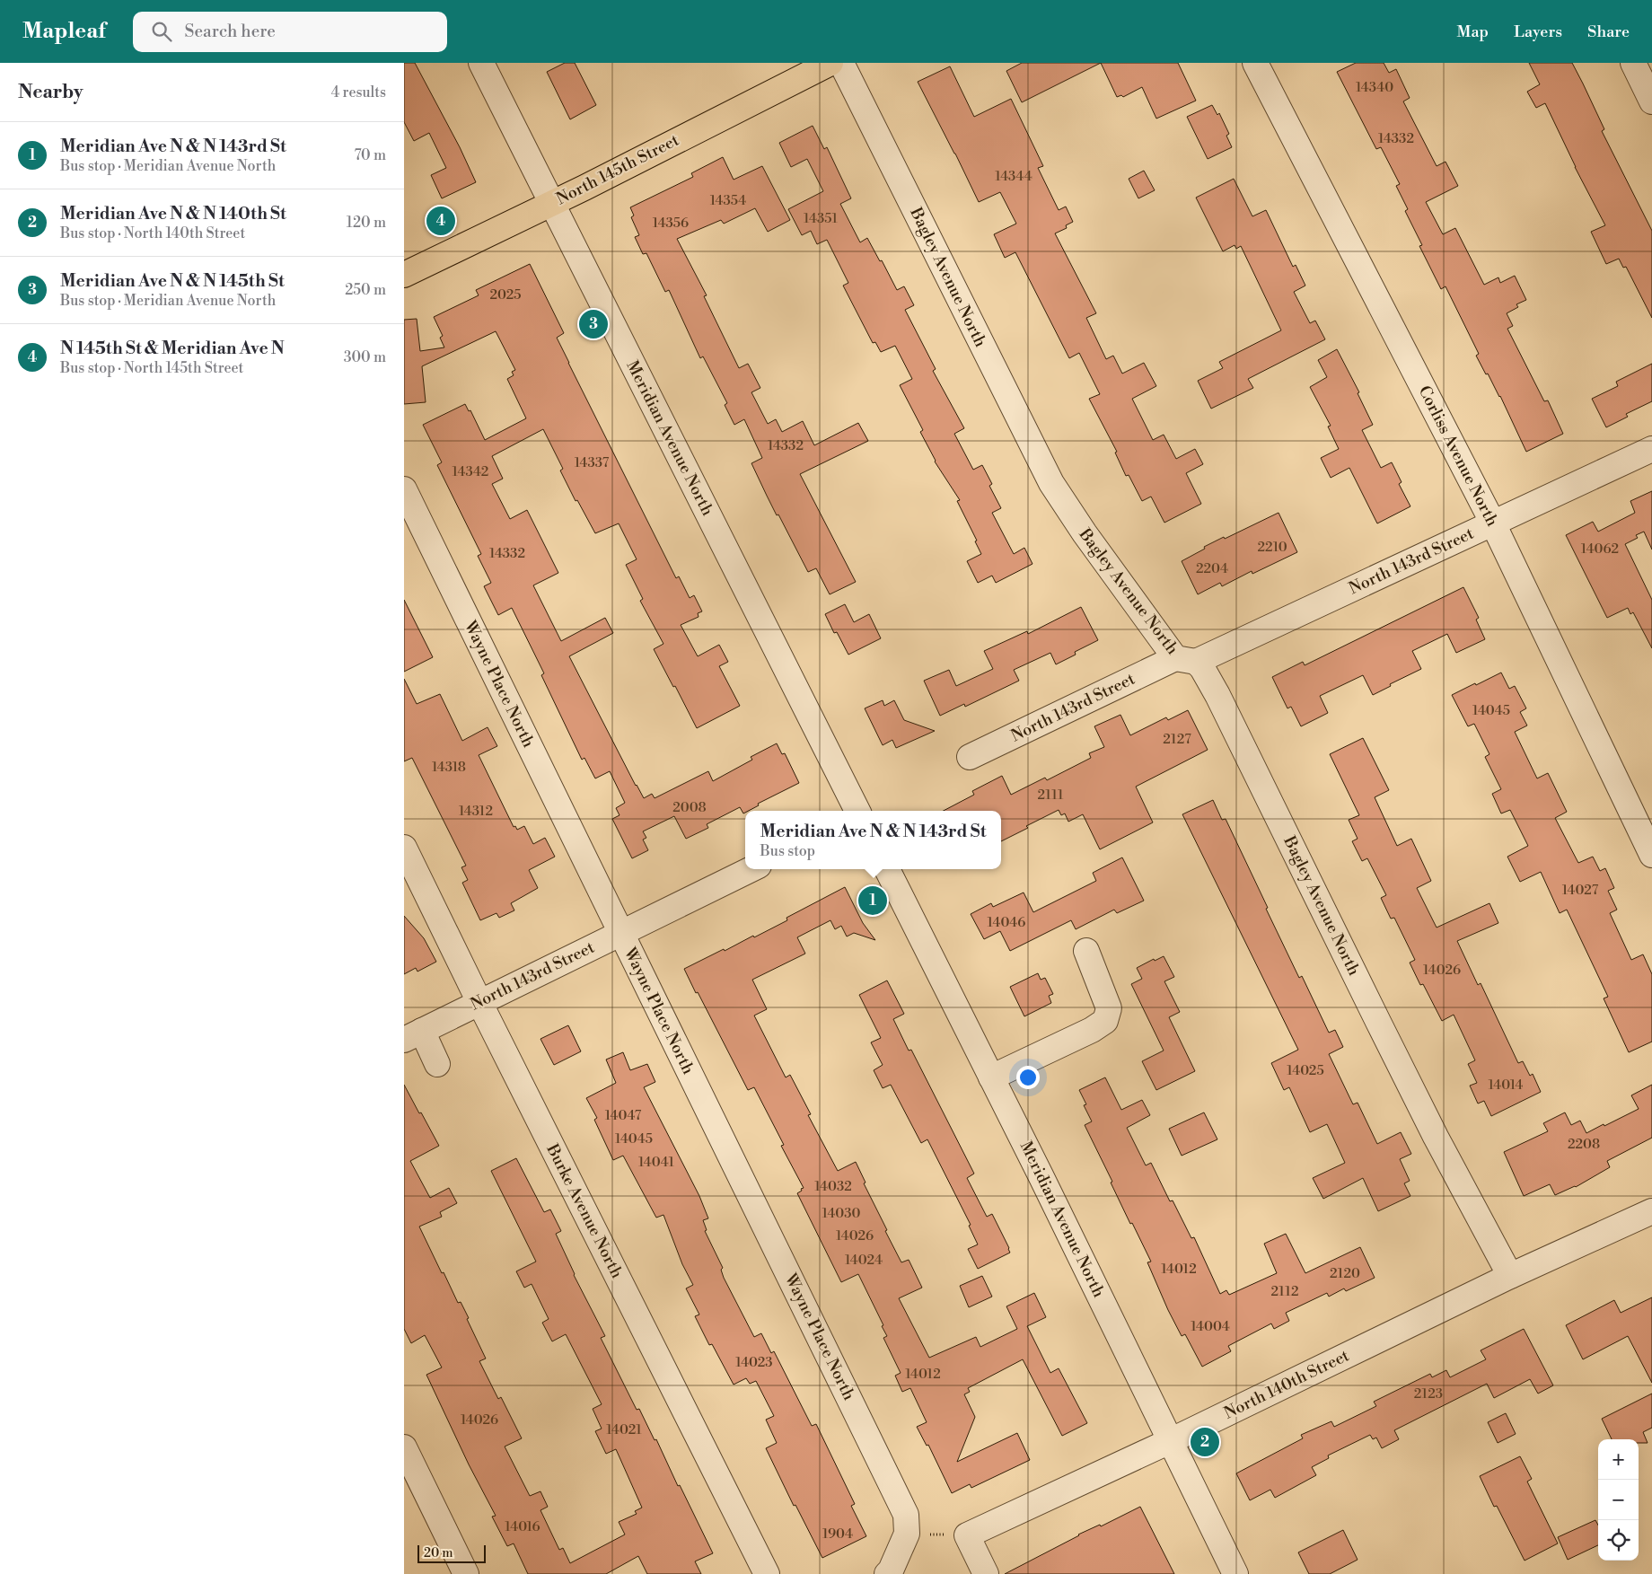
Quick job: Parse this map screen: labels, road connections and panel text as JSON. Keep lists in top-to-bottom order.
{
  "streets": {
    "main road": ["North 145th Street"],
    "street": [
      "Bagley Avenue North",
      "Meridian Avenue North",
      "Corliss Avenue North",
      "North 143rd Street",
      "Wayne Place North",
      "Burke Avenue North",
      "North 140th Street"
    ]
  },
  "crossings": [
    ["North 145th Street", "Meridian Avenue North"],
    ["Bagley Avenue North", "North 143rd Street"],
    ["Bagley Avenue North", "North 140th Street"],
    ["Meridian Avenue North", "North 140th Street"],
    ["Corliss Avenue North", "North 143rd Street"],
    ["North 143rd Street", "Wayne Place North"],
    ["North 143rd Street", "Burke Avenue North"]
  ],
  "house_numbers": [
    "14340",
    "14332",
    "14344",
    "14354",
    "14351",
    "14356",
    "2025",
    "14332",
    "14337",
    "14342",
    "2210",
    "14062",
    "14332",
    "2204",
    "14045",
    "2127",
    "14318",
    "2111",
    "2008",
    "14312",
    "14027",
    "14046",
    "14026",
    "14025",
    "14014",
    "14047",
    "14045",
    "2208",
    "14041",
    "14032",
    "14030",
    "14026",
    "14024",
    "14012",
    "2120",
    "2112",
    "14004",
    "14023",
    "14012",
    "2123",
    "14026",
    "14021",
    "14016",
    "1904"
  ],
  "scale_bar": "20 m",
  "page": {
    "header": "Mapleaf",
    "search": "Search here",
    "nav": ["Map", "Layers", "Share"],
    "heading": ["Nearby", "4 results"],
    "list": [
      {
        "mark": "1",
        "name": "Meridian Ave N & N 143rd St",
        "note": "Bus stop · Meridian Avenue North",
        "value": "70 m"
      },
      {
        "mark": "2",
        "name": "Meridian Ave N & N 140th St",
        "note": "Bus stop · North 140th Street",
        "value": "120 m"
      },
      {
        "mark": "3",
        "name": "Meridian Ave N & N 145th St",
        "note": "Bus stop · Meridian Avenue North",
        "value": "250 m"
      },
      {
        "mark": "4",
        "name": "N 145th St & Meridian Ave N",
        "note": "Bus stop · North 145th Street",
        "value": "300 m"
      }
    ],
    "pins": [
      "4",
      "3",
      "1",
      "2"
    ],
    "popup": ["Meridian Ave N & N 143rd St", "Bus stop"],
    "map_buttons": ["+", "−"],
    "scale": "20 m"
  }
}
